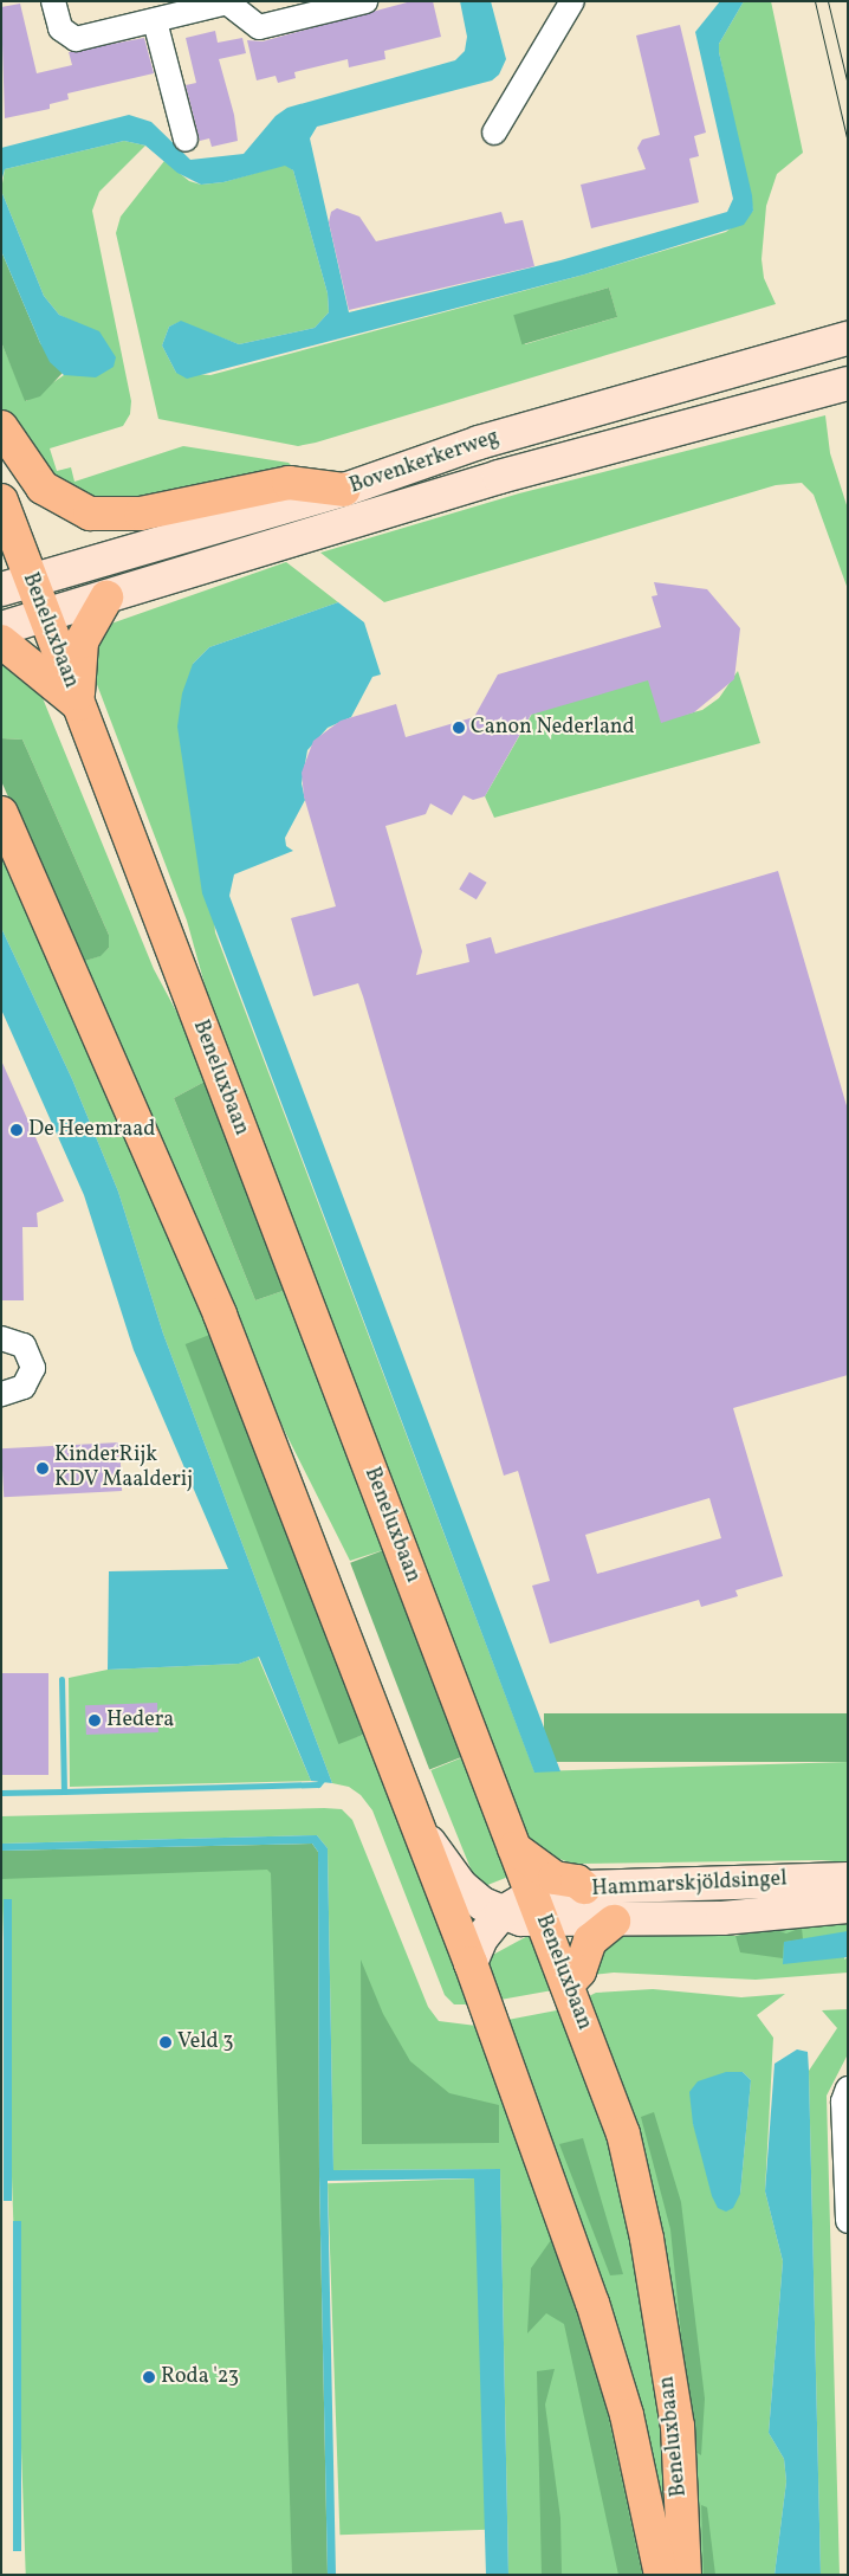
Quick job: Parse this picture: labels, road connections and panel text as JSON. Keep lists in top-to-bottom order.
{
  "streets": {
    "main road": ["Bovenkerkerweg", "Beneluxbaan", "Hammarskjöldsingel"]
  },
  "crossings": [
    ["Bovenkerkerweg", "Beneluxbaan"],
    ["Beneluxbaan", "Hammarskjöldsingel"]
  ],
  "places": [
    "Canon Nederland",
    "De Heemraad",
    "KinderRijk KDV Maalderij",
    "Hedera",
    "Veld 3",
    "Roda '23"
  ]
}
